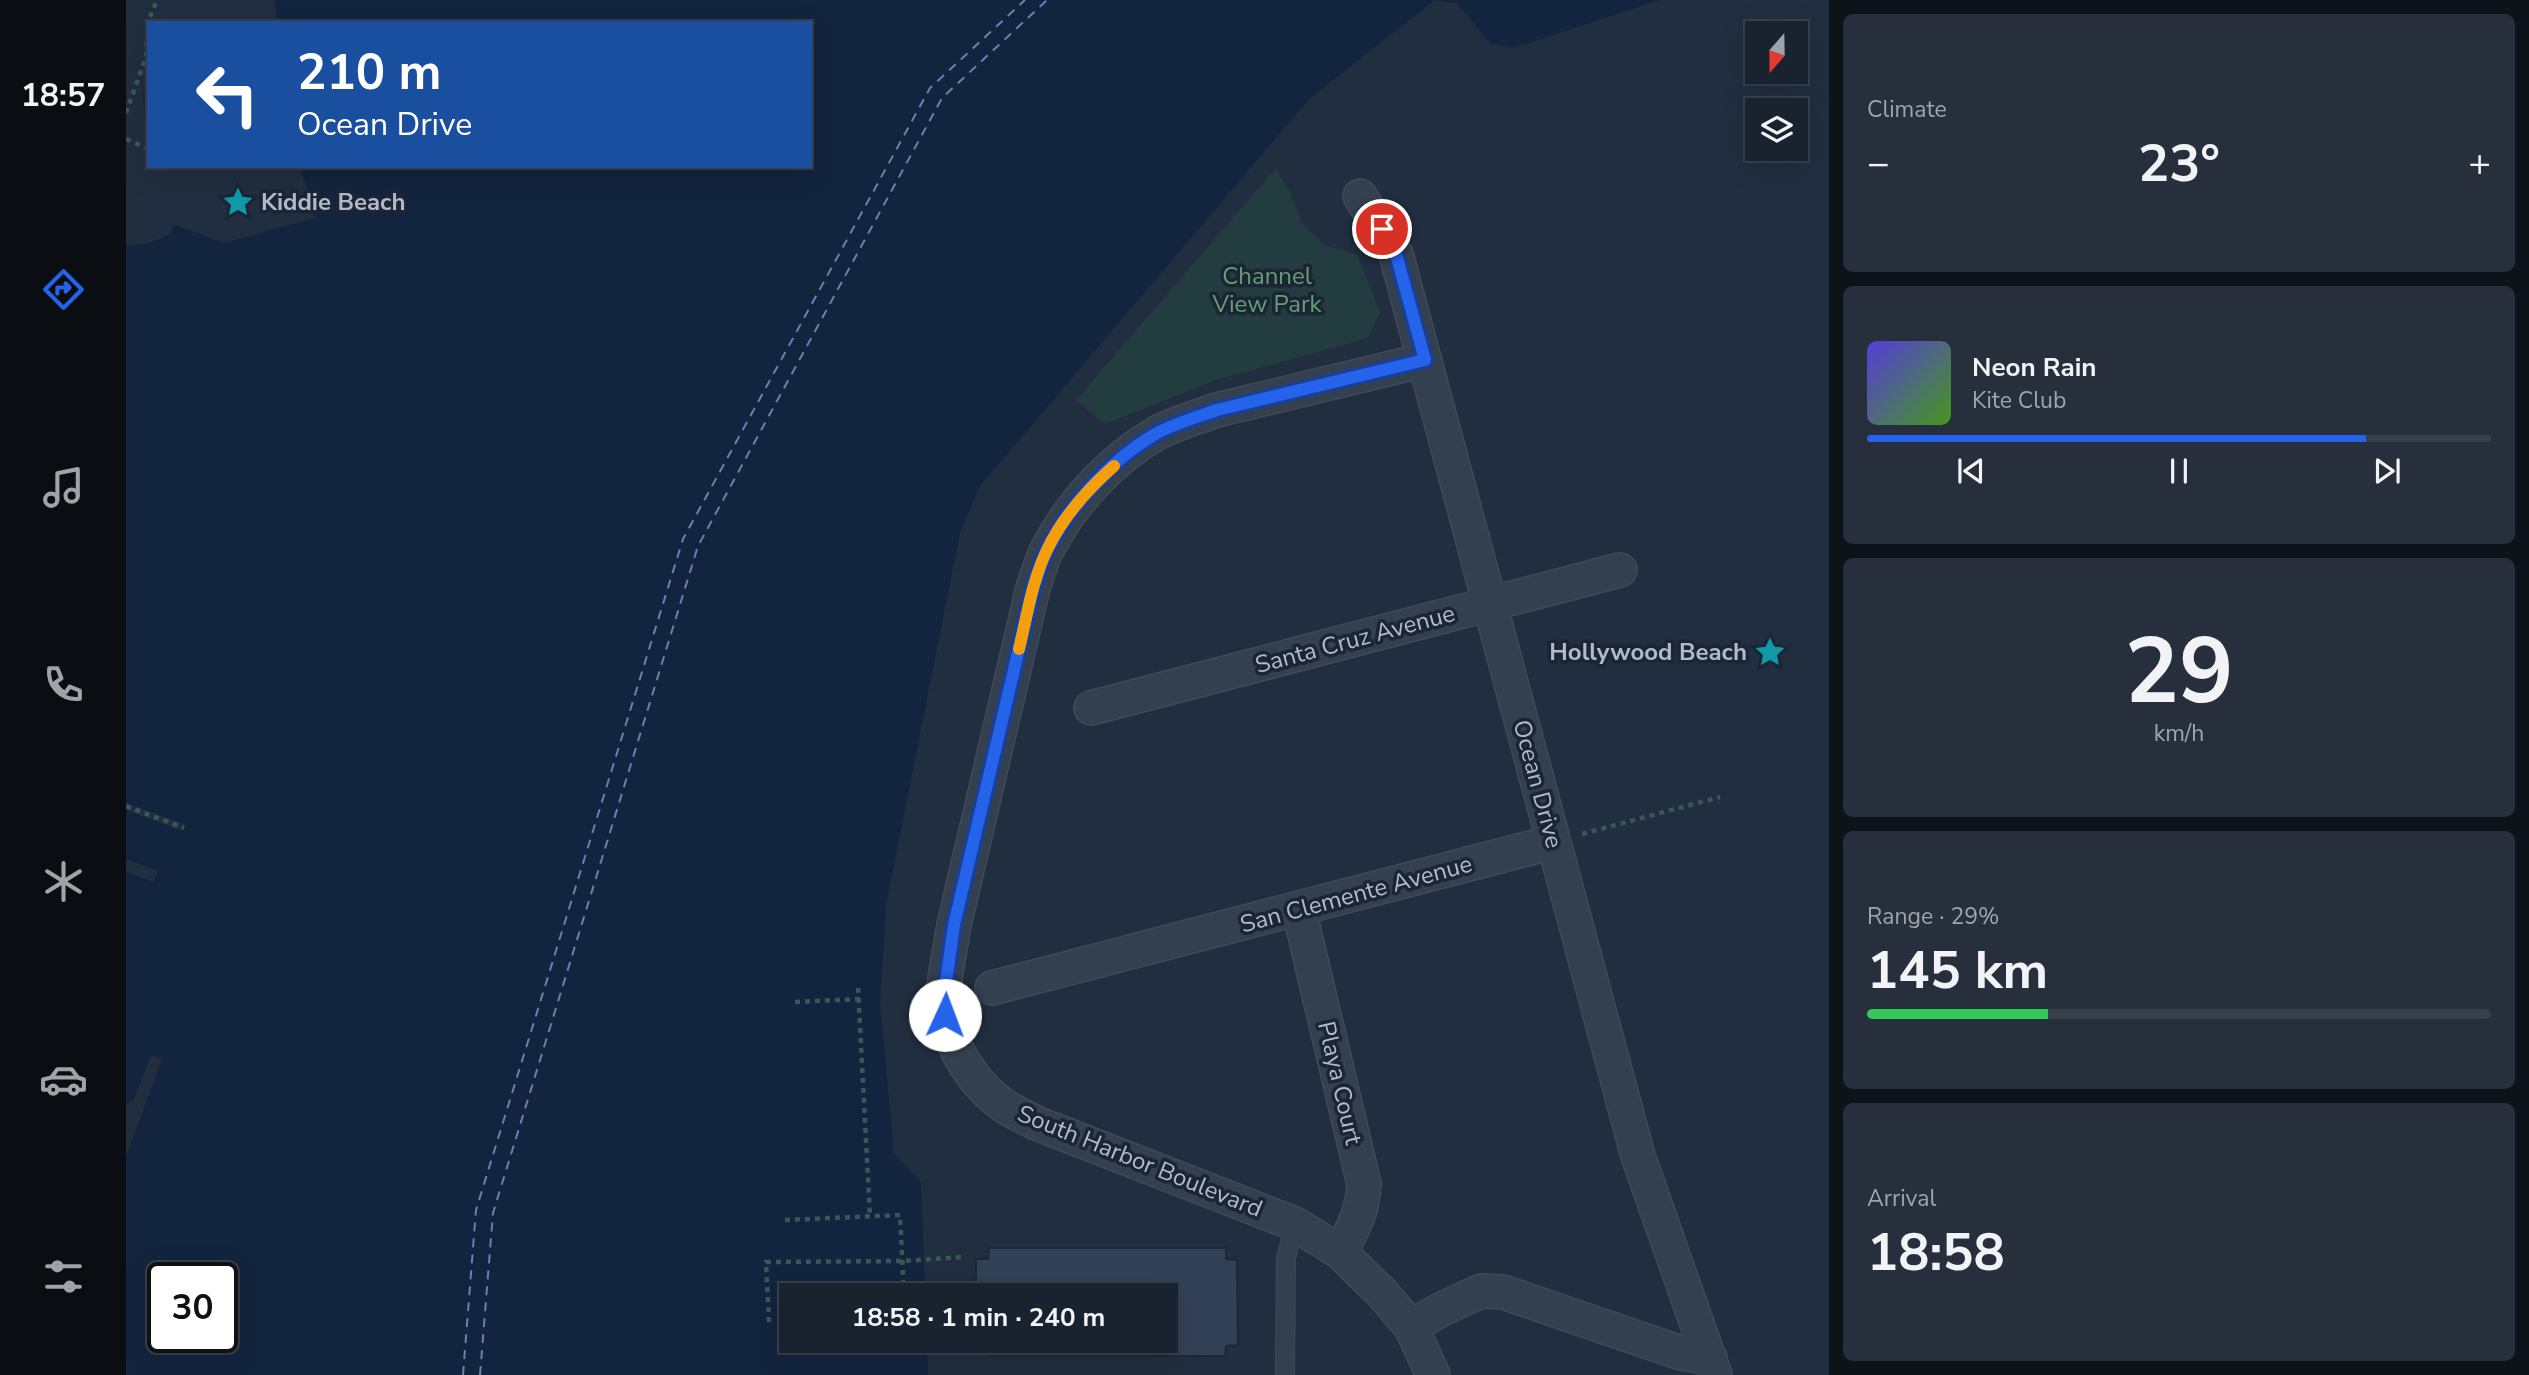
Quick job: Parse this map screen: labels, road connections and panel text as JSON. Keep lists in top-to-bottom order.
{
  "streets": {
    "street": [
      "Santa Cruz Avenue",
      "Ocean Drive",
      "San Clemente Avenue",
      "Playa Court",
      "South Harbor Boulevard"
    ]
  },
  "crossings": [
    ["Santa Cruz Avenue", "Ocean Drive"],
    ["Ocean Drive", "San Clemente Avenue"],
    ["Ocean Drive", "South Harbor Boulevard"],
    ["San Clemente Avenue", "Playa Court"],
    ["Playa Court", "South Harbor Boulevard"]
  ],
  "parks": ["Channel View Park"],
  "places": {
    "place": ["Kiddie Beach", "Hollywood Beach"]
  },
  "north": "bottom",
  "page": {
    "tabs": "18:57",
    "tile": [
      "Climate",
      ["29", "km/h"],
      ["Range · 29%", "145 km"],
      ["Arrival", "18:58"]
    ],
    "turn": ["210 m", "Ocean Drive"],
    "heat": ["−", "23°", "+"],
    "song": ["Neon Rain", "Kite Club"],
    "limit": "30",
    "trip": "18:58 · 1 min · 240 m"
  }
}
